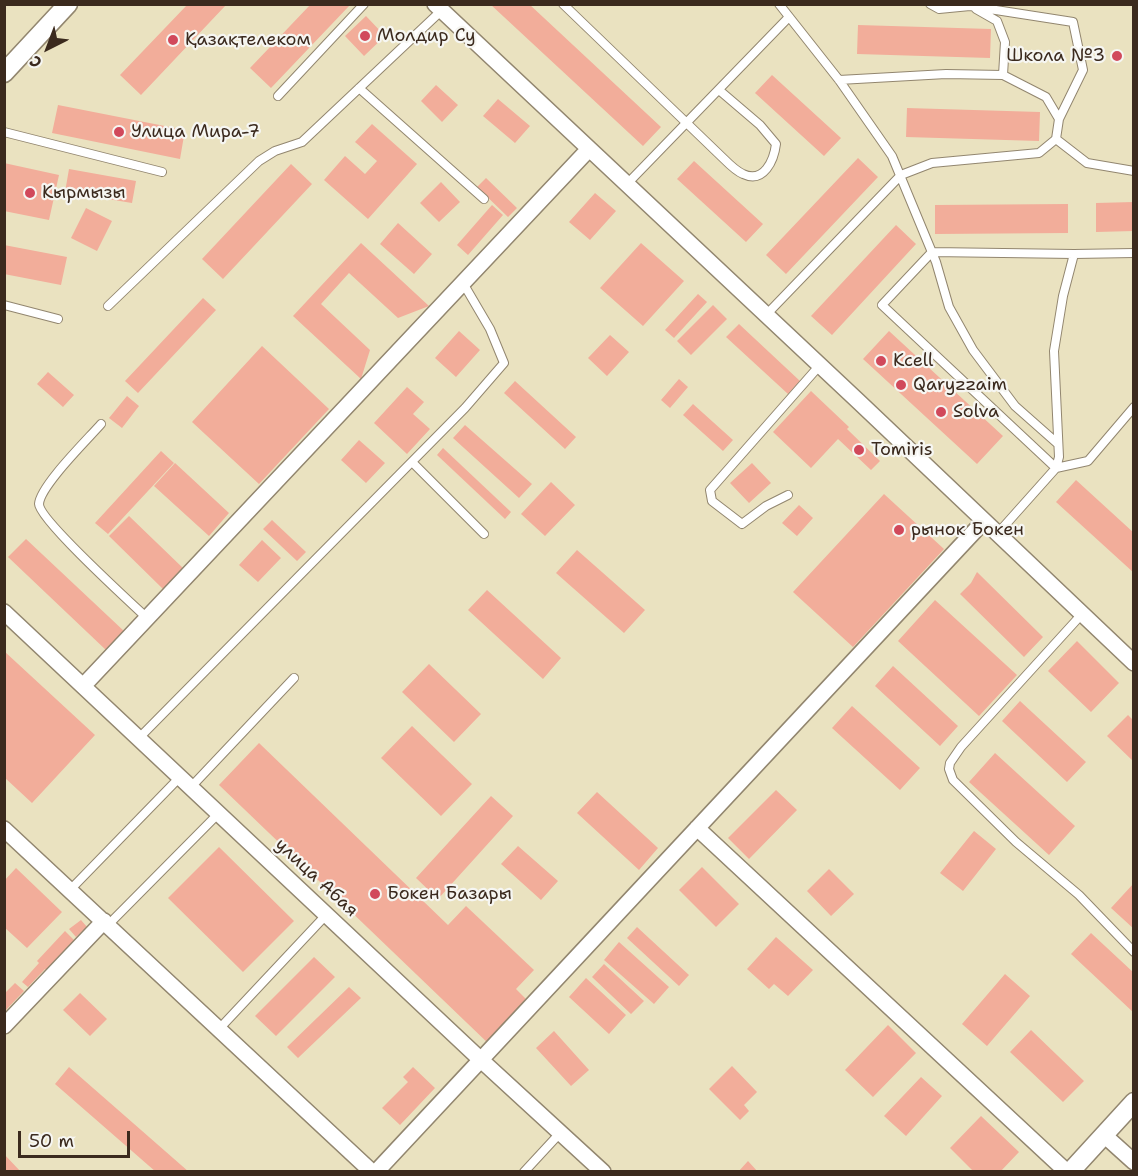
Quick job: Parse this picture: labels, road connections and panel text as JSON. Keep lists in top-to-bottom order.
{
  "streets": {
    "street": ["улица Абая"]
  },
  "places": [
    "Молдир Су",
    "Қазақтелеком",
    "Школа №3",
    "Улица Мира-7",
    "Кырмызы",
    "Kcell",
    "Qaryzzaim",
    "Solva",
    "Tomiris",
    "рынок Бокен",
    "Бокен Базары"
  ],
  "scale_bar": "50 m",
  "north": "bottom left"
}
